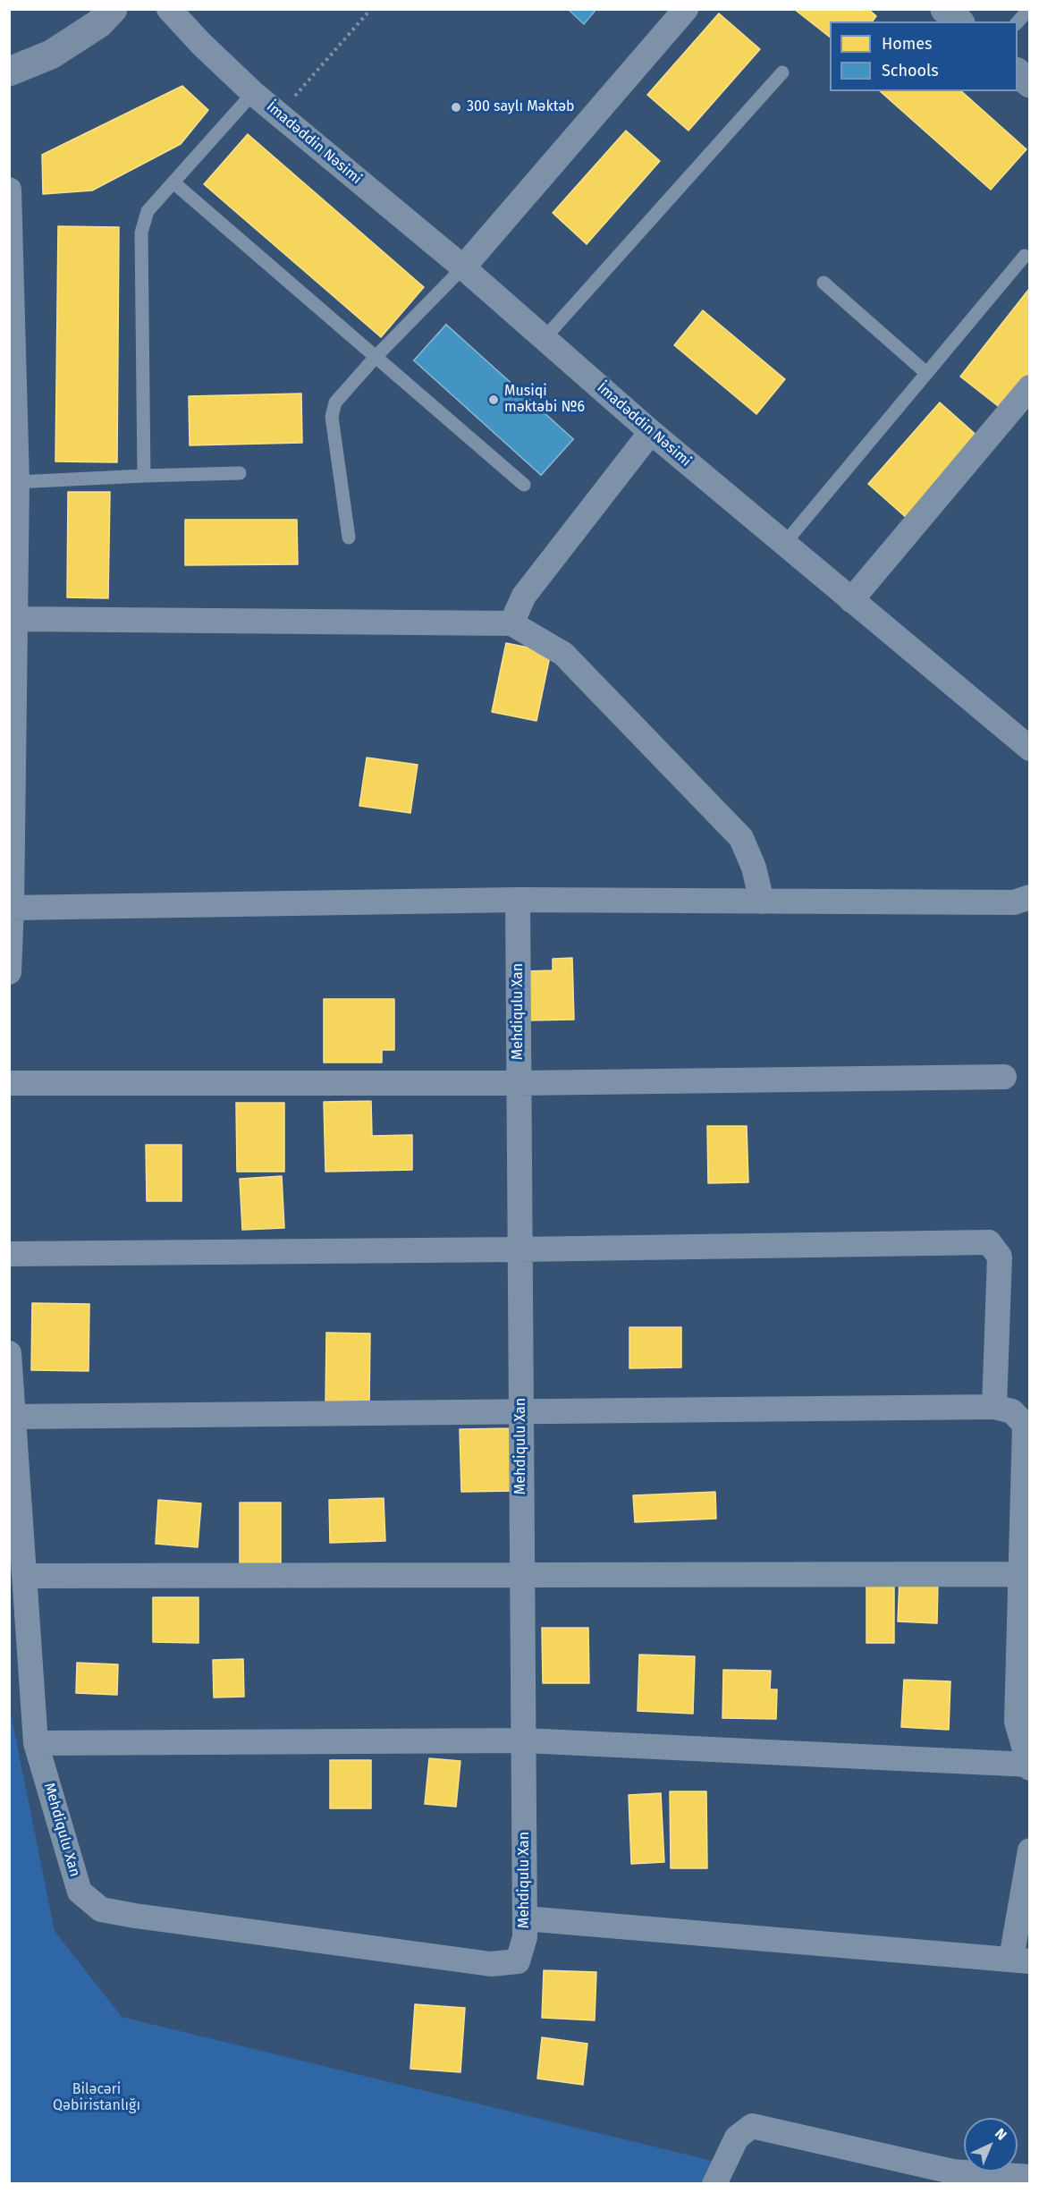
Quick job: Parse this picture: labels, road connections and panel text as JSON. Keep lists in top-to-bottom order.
{
  "streets": {
    "street": ["İmadəddin Nəsimi", "Mehdiqulu Xan"]
  },
  "parks": ["Biləcəri Qəbiristanlığı"],
  "places": ["300 saylı Məktəb", "Musiqi məktəbi №6"],
  "legend": ["Homes", "Schools"],
  "north": "top right"
}
